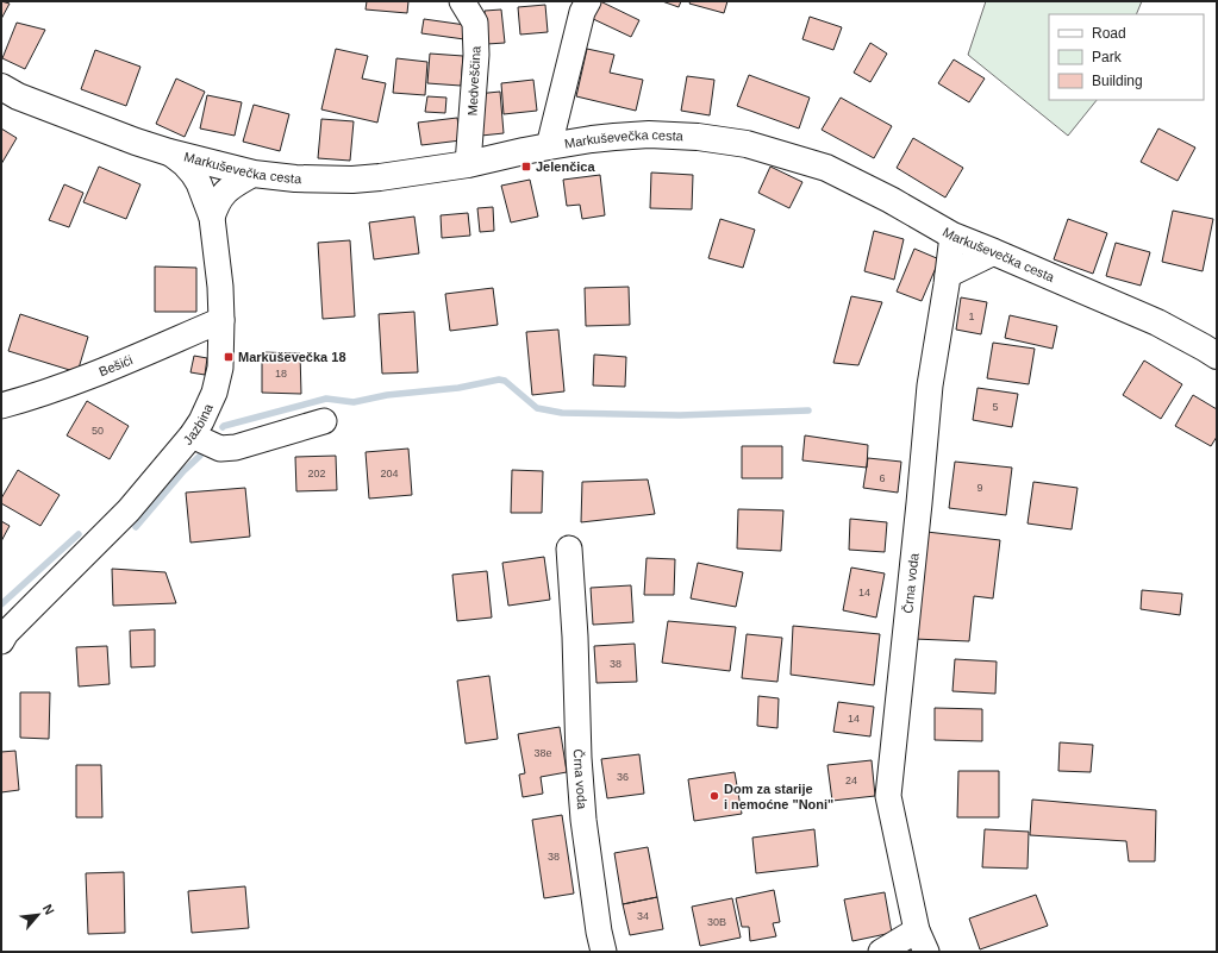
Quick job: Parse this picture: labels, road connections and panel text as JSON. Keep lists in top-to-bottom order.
{
  "streets": {
    "main road": ["Markuševečka cesta"],
    "street": [
      "Medveščina",
      "Bešići",
      "Jazbina",
      "Črna voda"
    ]
  },
  "crossings": [
    ["Medveščina", "Markuševečka cesta"],
    ["Markuševečka cesta", "Jazbina"],
    ["Markuševečka cesta", "Črna voda"],
    ["Bešići", "Jazbina"]
  ],
  "places": {
    "transit": ["Jelenčica", "Markuševečka 18"],
    "other": ["Dom za starije i nemoćne \"Noni\""]
  },
  "house_numbers": [
    "1",
    "18",
    "5",
    "50",
    "202",
    "204",
    "6",
    "9",
    "14",
    "38",
    "14",
    "38e",
    "36",
    "24",
    "38",
    "34",
    "30B"
  ],
  "legend": ["Road", "Park", "Building"],
  "north": "top right"
}
